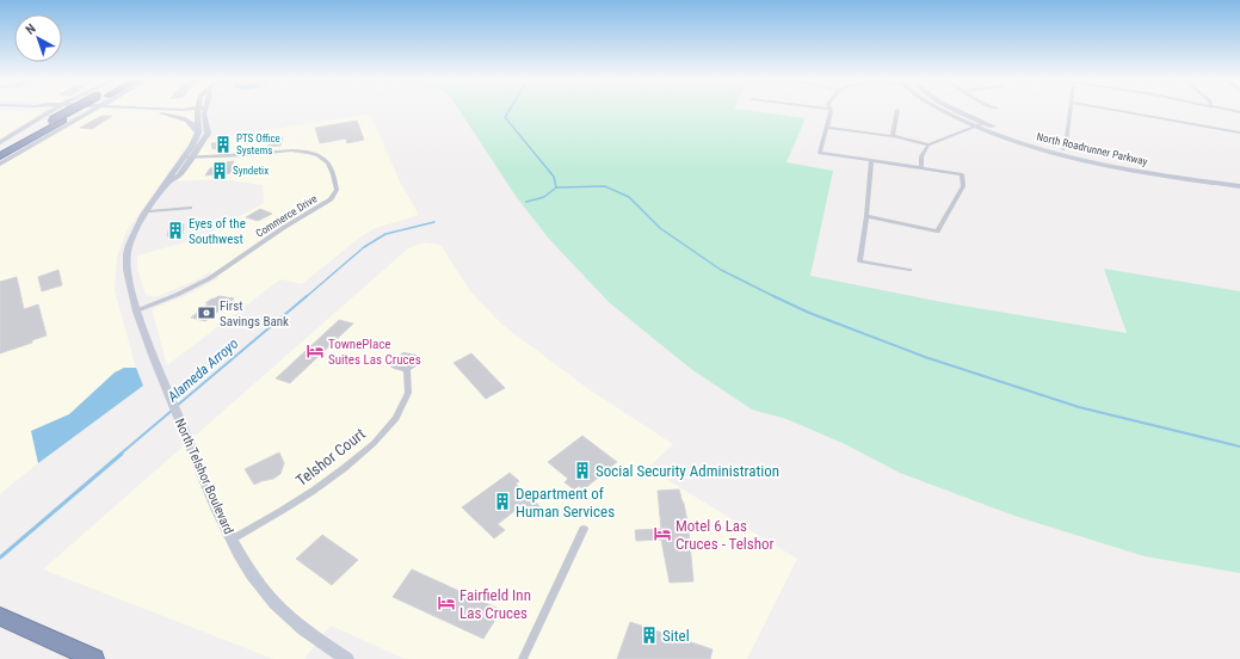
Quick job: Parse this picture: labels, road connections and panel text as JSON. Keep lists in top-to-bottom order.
{
  "streets": {
    "main road": ["North Roadrunner Parkway", "North Telshor Boulevard"],
    "street": ["Commerce Drive", "Telshor Court"]
  },
  "crossings": [
    ["Commerce Drive", "North Telshor Boulevard"],
    ["Telshor Court", "North Telshor Boulevard"]
  ],
  "water": ["Alameda Arroyo"],
  "places": {
    "building": [
      "PTS Office Systems",
      "Syndetix",
      "Eyes of the Southwest",
      "Social Security Administration",
      "Department of Human Services",
      "Sitel"
    ],
    "bank": ["First Savings Bank"],
    "hotel": ["TownePlace Suites Las Cruces", "Motel 6 Las Cruces - Telshor", "Fairfield Inn Las Cruces"]
  },
  "north": "top left"
}
